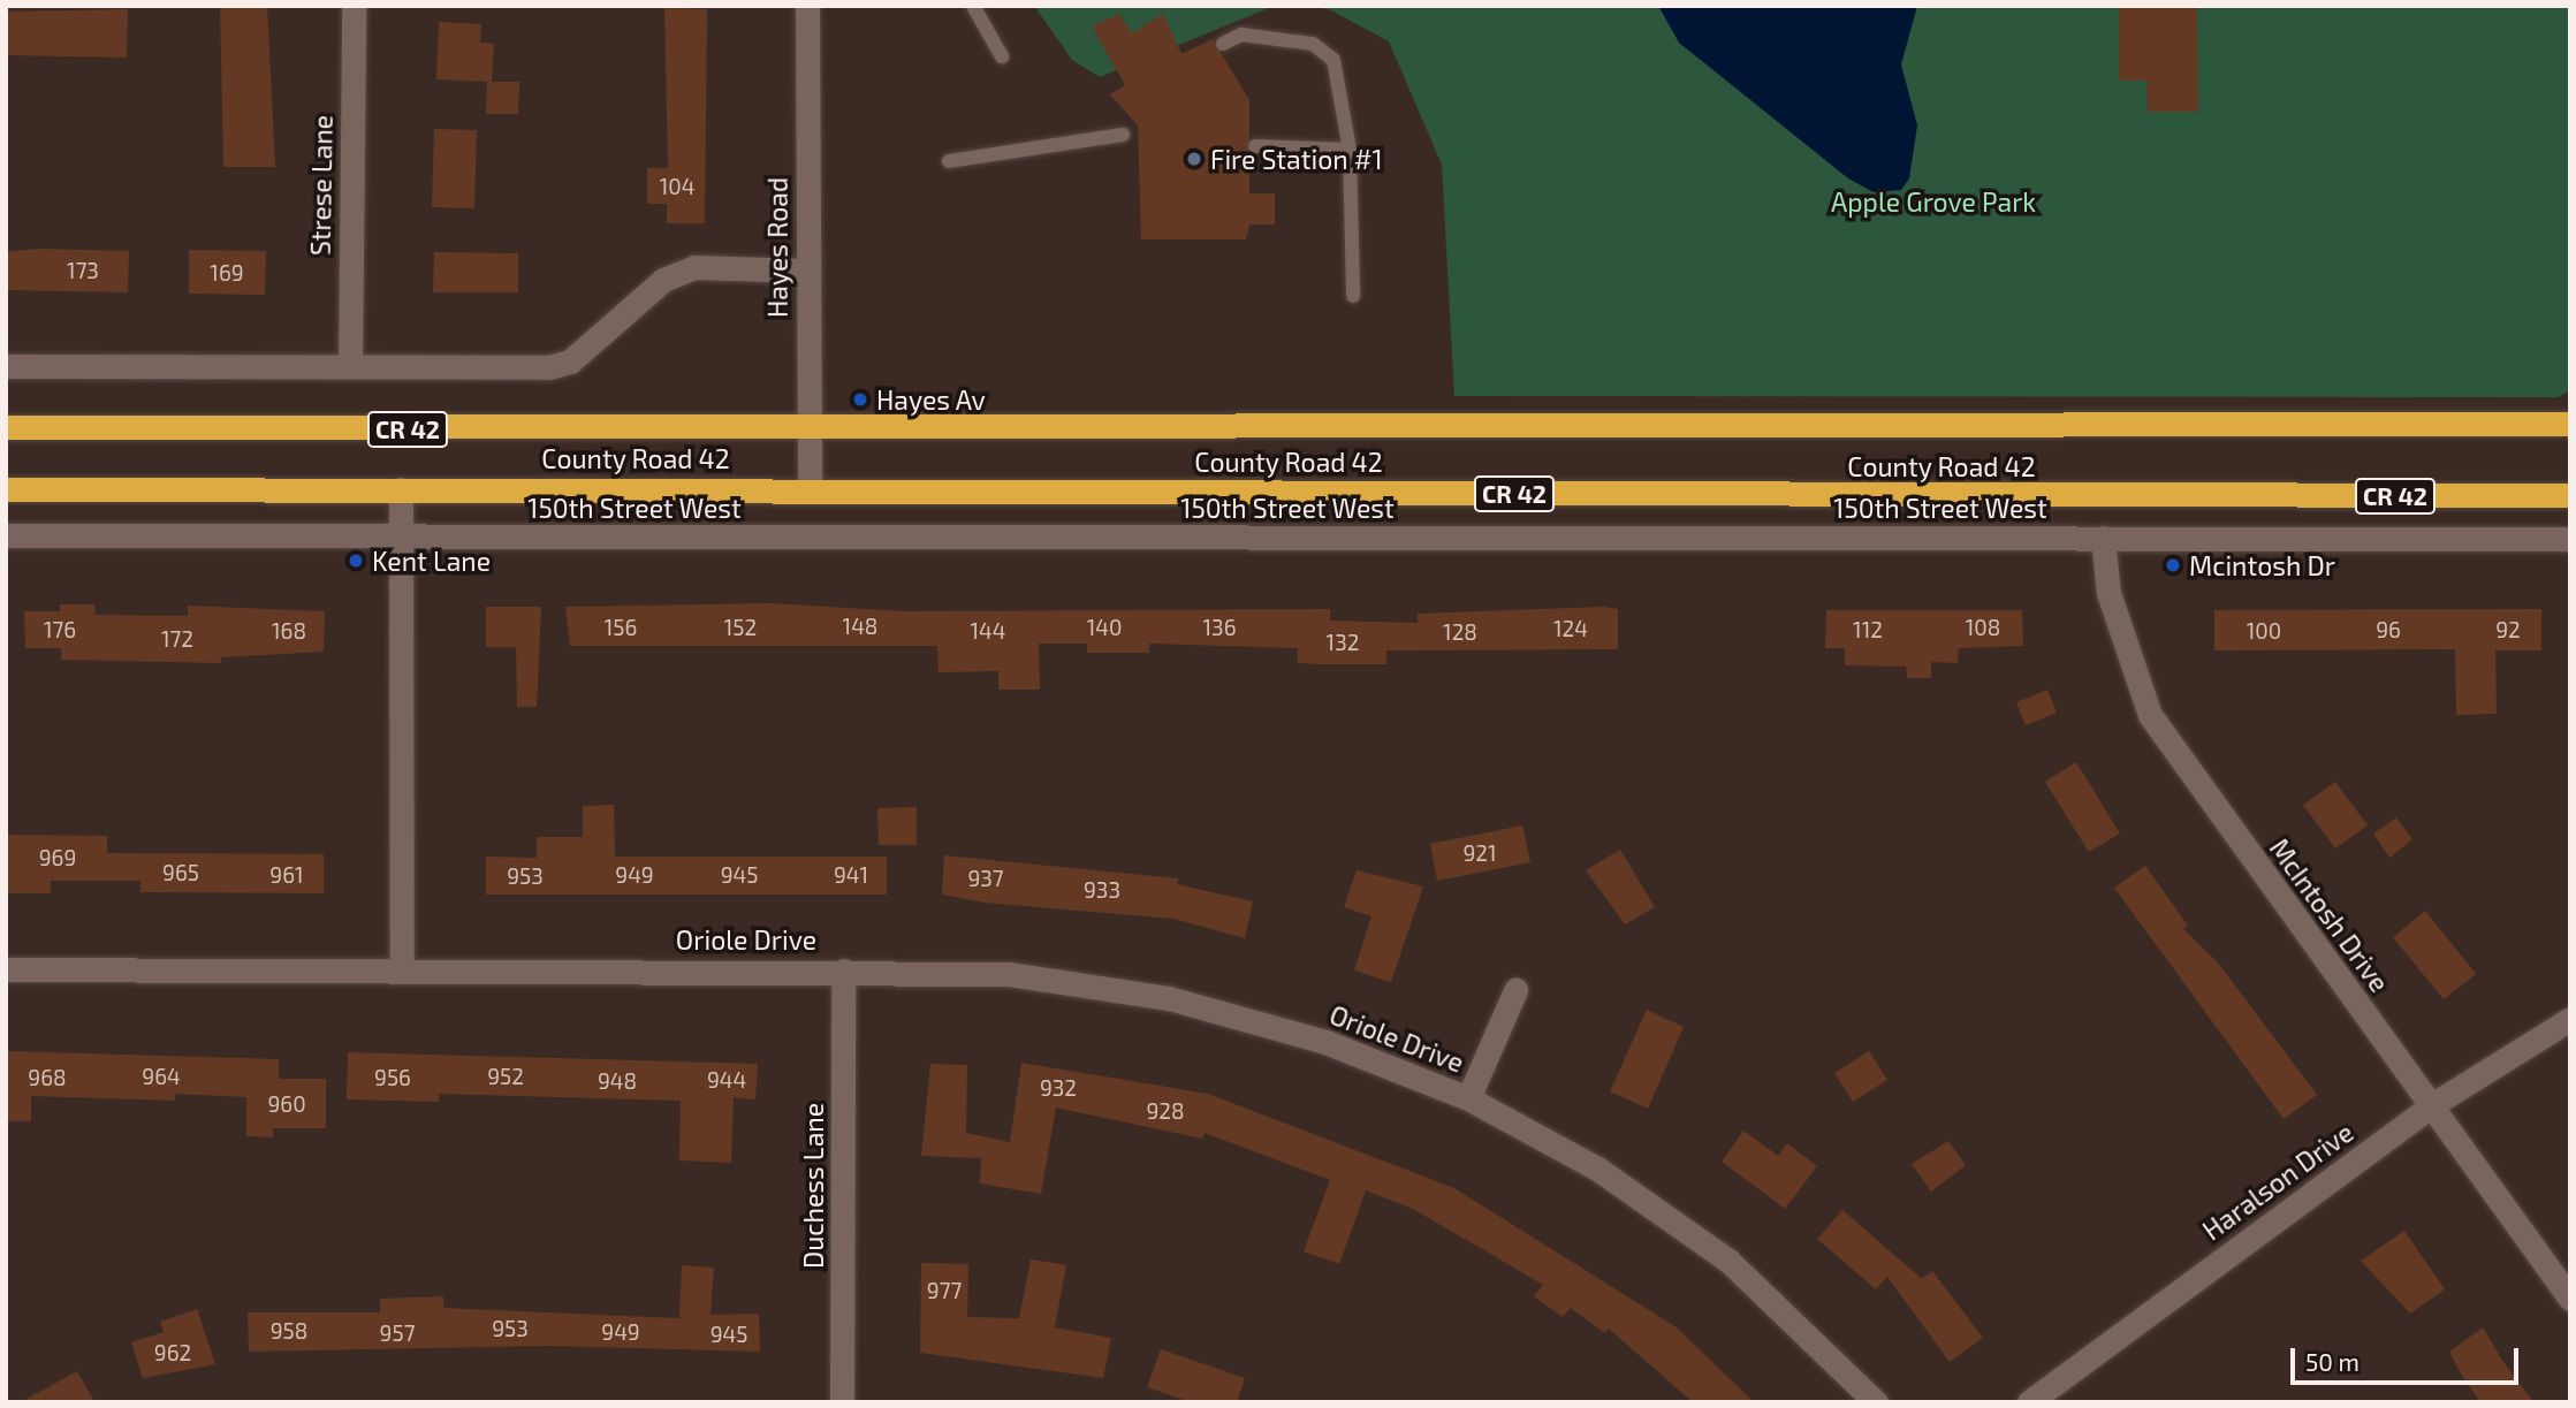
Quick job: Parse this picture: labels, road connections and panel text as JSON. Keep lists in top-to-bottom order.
{
  "streets": {
    "highway": ["CR 42", "County Road 42"],
    "street": [
      "Strese Lane",
      "Hayes Road",
      "150th Street West",
      "McIntosh Drive",
      "Oriole Drive",
      "Haralson Drive",
      "Duchess Lane"
    ]
  },
  "crossings": [
    ["Hayes Road", "County Road 42"],
    ["150th Street West", "McIntosh Drive"],
    ["McIntosh Drive", "Haralson Drive"],
    ["Oriole Drive", "Duchess Lane"]
  ],
  "parks": ["Apple Grove Park"],
  "places": [
    "Fire Station #1",
    "Hayes Av",
    "Kent Lane",
    "Mcintosh Dr"
  ],
  "house_numbers": [
    "104",
    "173",
    "169",
    "148",
    "156",
    "152",
    "140",
    "136",
    "108",
    "124",
    "176",
    "112",
    "96",
    "92",
    "168",
    "144",
    "100",
    "128",
    "172",
    "132",
    "921",
    "969",
    "965",
    "961",
    "949",
    "945",
    "941",
    "953",
    "937",
    "933",
    "964",
    "952",
    "968",
    "956",
    "944",
    "948",
    "932",
    "960",
    "928",
    "977",
    "953",
    "958",
    "949",
    "957",
    "945",
    "962"
  ],
  "scale_bar": "50 m"
}
